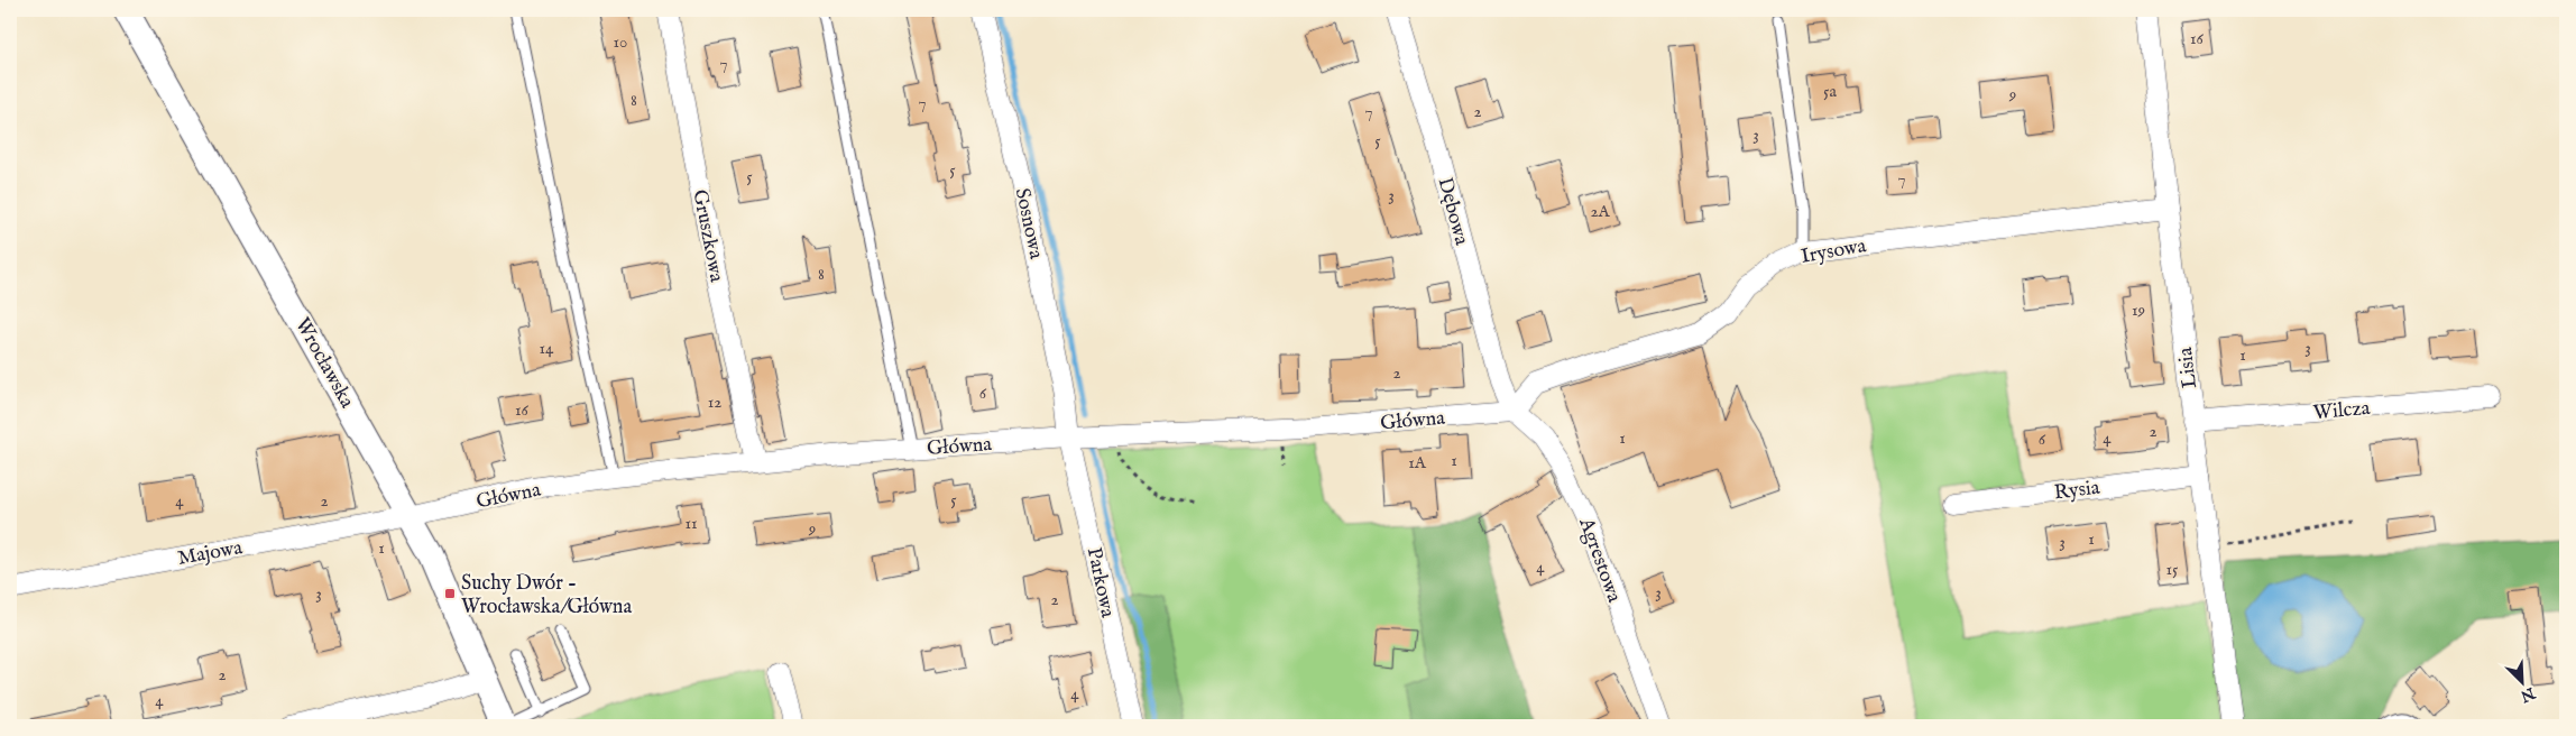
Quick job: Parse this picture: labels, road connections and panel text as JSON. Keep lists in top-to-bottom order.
{
  "streets": {
    "street": [
      "Dębowa",
      "Sosnowa",
      "Gruszkowa",
      "Irysowa",
      "Wrocławska",
      "Lisia",
      "Wilcza",
      "Główna",
      "Rysia",
      "Majowa",
      "Agrestowa",
      "Parkowa"
    ]
  },
  "crossings": [
    ["Dębowa", "Irysowa"],
    ["Dębowa", "Główna"],
    ["Dębowa", "Agrestowa"],
    ["Sosnowa", "Główna"],
    ["Sosnowa", "Parkowa"],
    ["Gruszkowa", "Główna"],
    ["Irysowa", "Lisia"],
    ["Irysowa", "Główna"],
    ["Irysowa", "Agrestowa"],
    ["Wrocławska", "Główna"],
    ["Wrocławska", "Majowa"],
    ["Lisia", "Wilcza"],
    ["Lisia", "Rysia"],
    ["Główna", "Majowa"],
    ["Główna", "Agrestowa"],
    ["Główna", "Parkowa"]
  ],
  "places": {
    "transit": ["Suchy Dwór - Wrocławska/Główna"]
  },
  "house_numbers": [
    "16",
    "10",
    "7",
    "5a",
    "9",
    "8",
    "7",
    "7",
    "2",
    "3",
    "5",
    "5",
    "5",
    "7",
    "3",
    "2A",
    "8",
    "19",
    "14",
    "3",
    "1",
    "2",
    "6",
    "12",
    "16",
    "2",
    "1",
    "4",
    "6",
    "1",
    "1A",
    "5",
    "4",
    "2",
    "11",
    "9",
    "1",
    "3",
    "1",
    "4",
    "15",
    "3",
    "3",
    "2",
    "2",
    "4",
    "4"
  ],
  "north": "bottom right"
}
